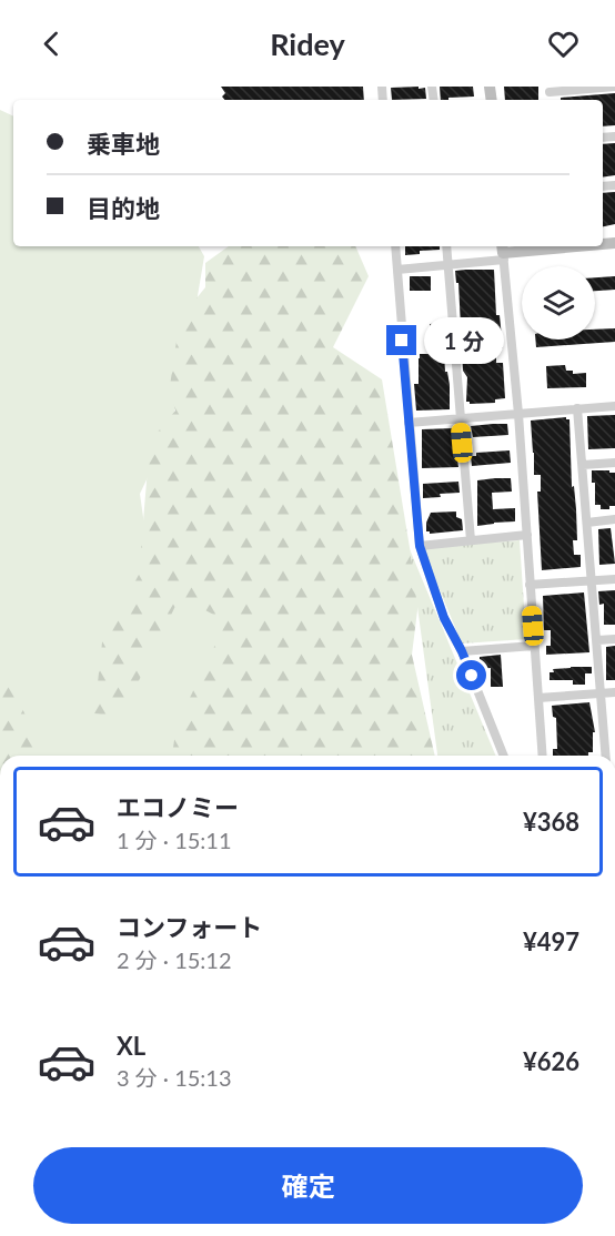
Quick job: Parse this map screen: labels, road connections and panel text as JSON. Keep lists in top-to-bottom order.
{
  "page": {
    "header": "Ridey",
    "banner": ["乗車地", "目的地"],
    "bubble": "1 分",
    "list": [
      {
        "name": "エコノミー",
        "note": "1 分 · 15:11",
        "value": "¥368"
      },
      {
        "name": "コンフォート",
        "note": "2 分 · 15:12",
        "value": "¥497"
      },
      {
        "name": "XL",
        "note": "3 分 · 15:13",
        "value": "¥626"
      }
    ],
    "buttons": "確定"
  }
}
